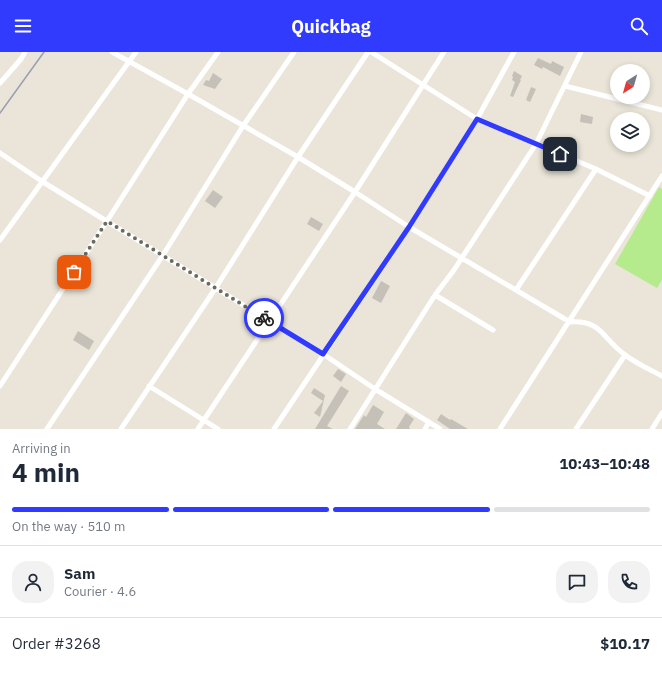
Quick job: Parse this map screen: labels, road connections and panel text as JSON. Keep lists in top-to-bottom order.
{
  "north": "bottom left",
  "page": {
    "header": "Quickbag",
    "heading": ["4 min", "Arriving in", "10:43–10:48"],
    "panel": [
      "Sam",
      "Courier · 4.6",
      "Order #3268",
      "$10.17"
    ],
    "bar": "On the way · 510 m"
  }
}
